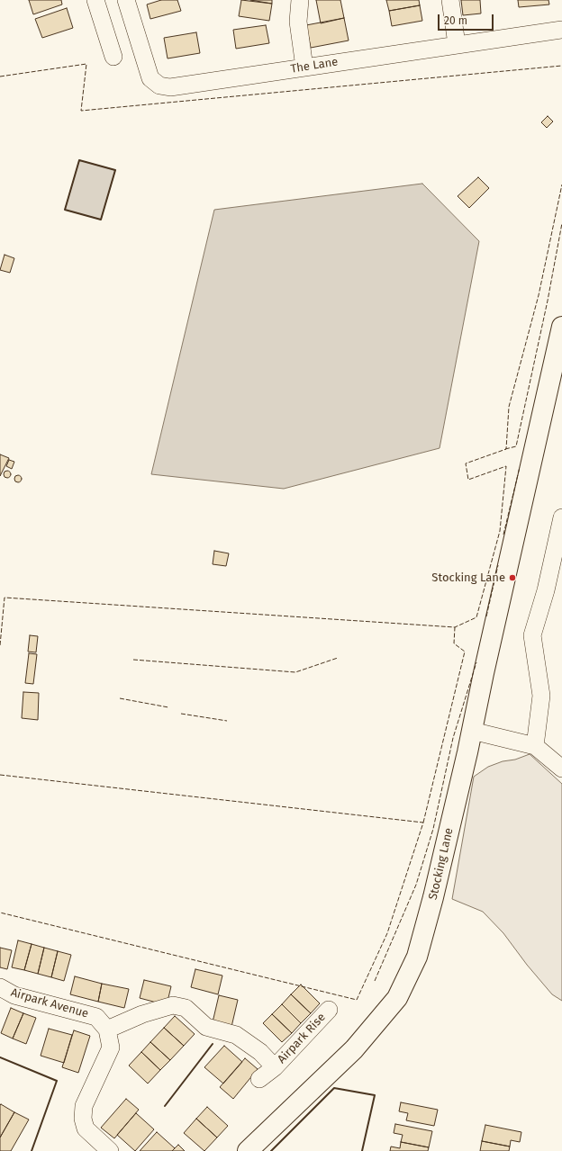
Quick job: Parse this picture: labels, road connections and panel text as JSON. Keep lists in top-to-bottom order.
{
  "streets": {
    "main road": ["Stocking Lane"],
    "street": ["The Lane", "Airpark Avenue", "Airpark Rise"]
  },
  "crossings": [
    ["Airpark Avenue", "Airpark Rise"]
  ],
  "places": ["Stocking Lane"],
  "scale_bar": "20 m"
}
